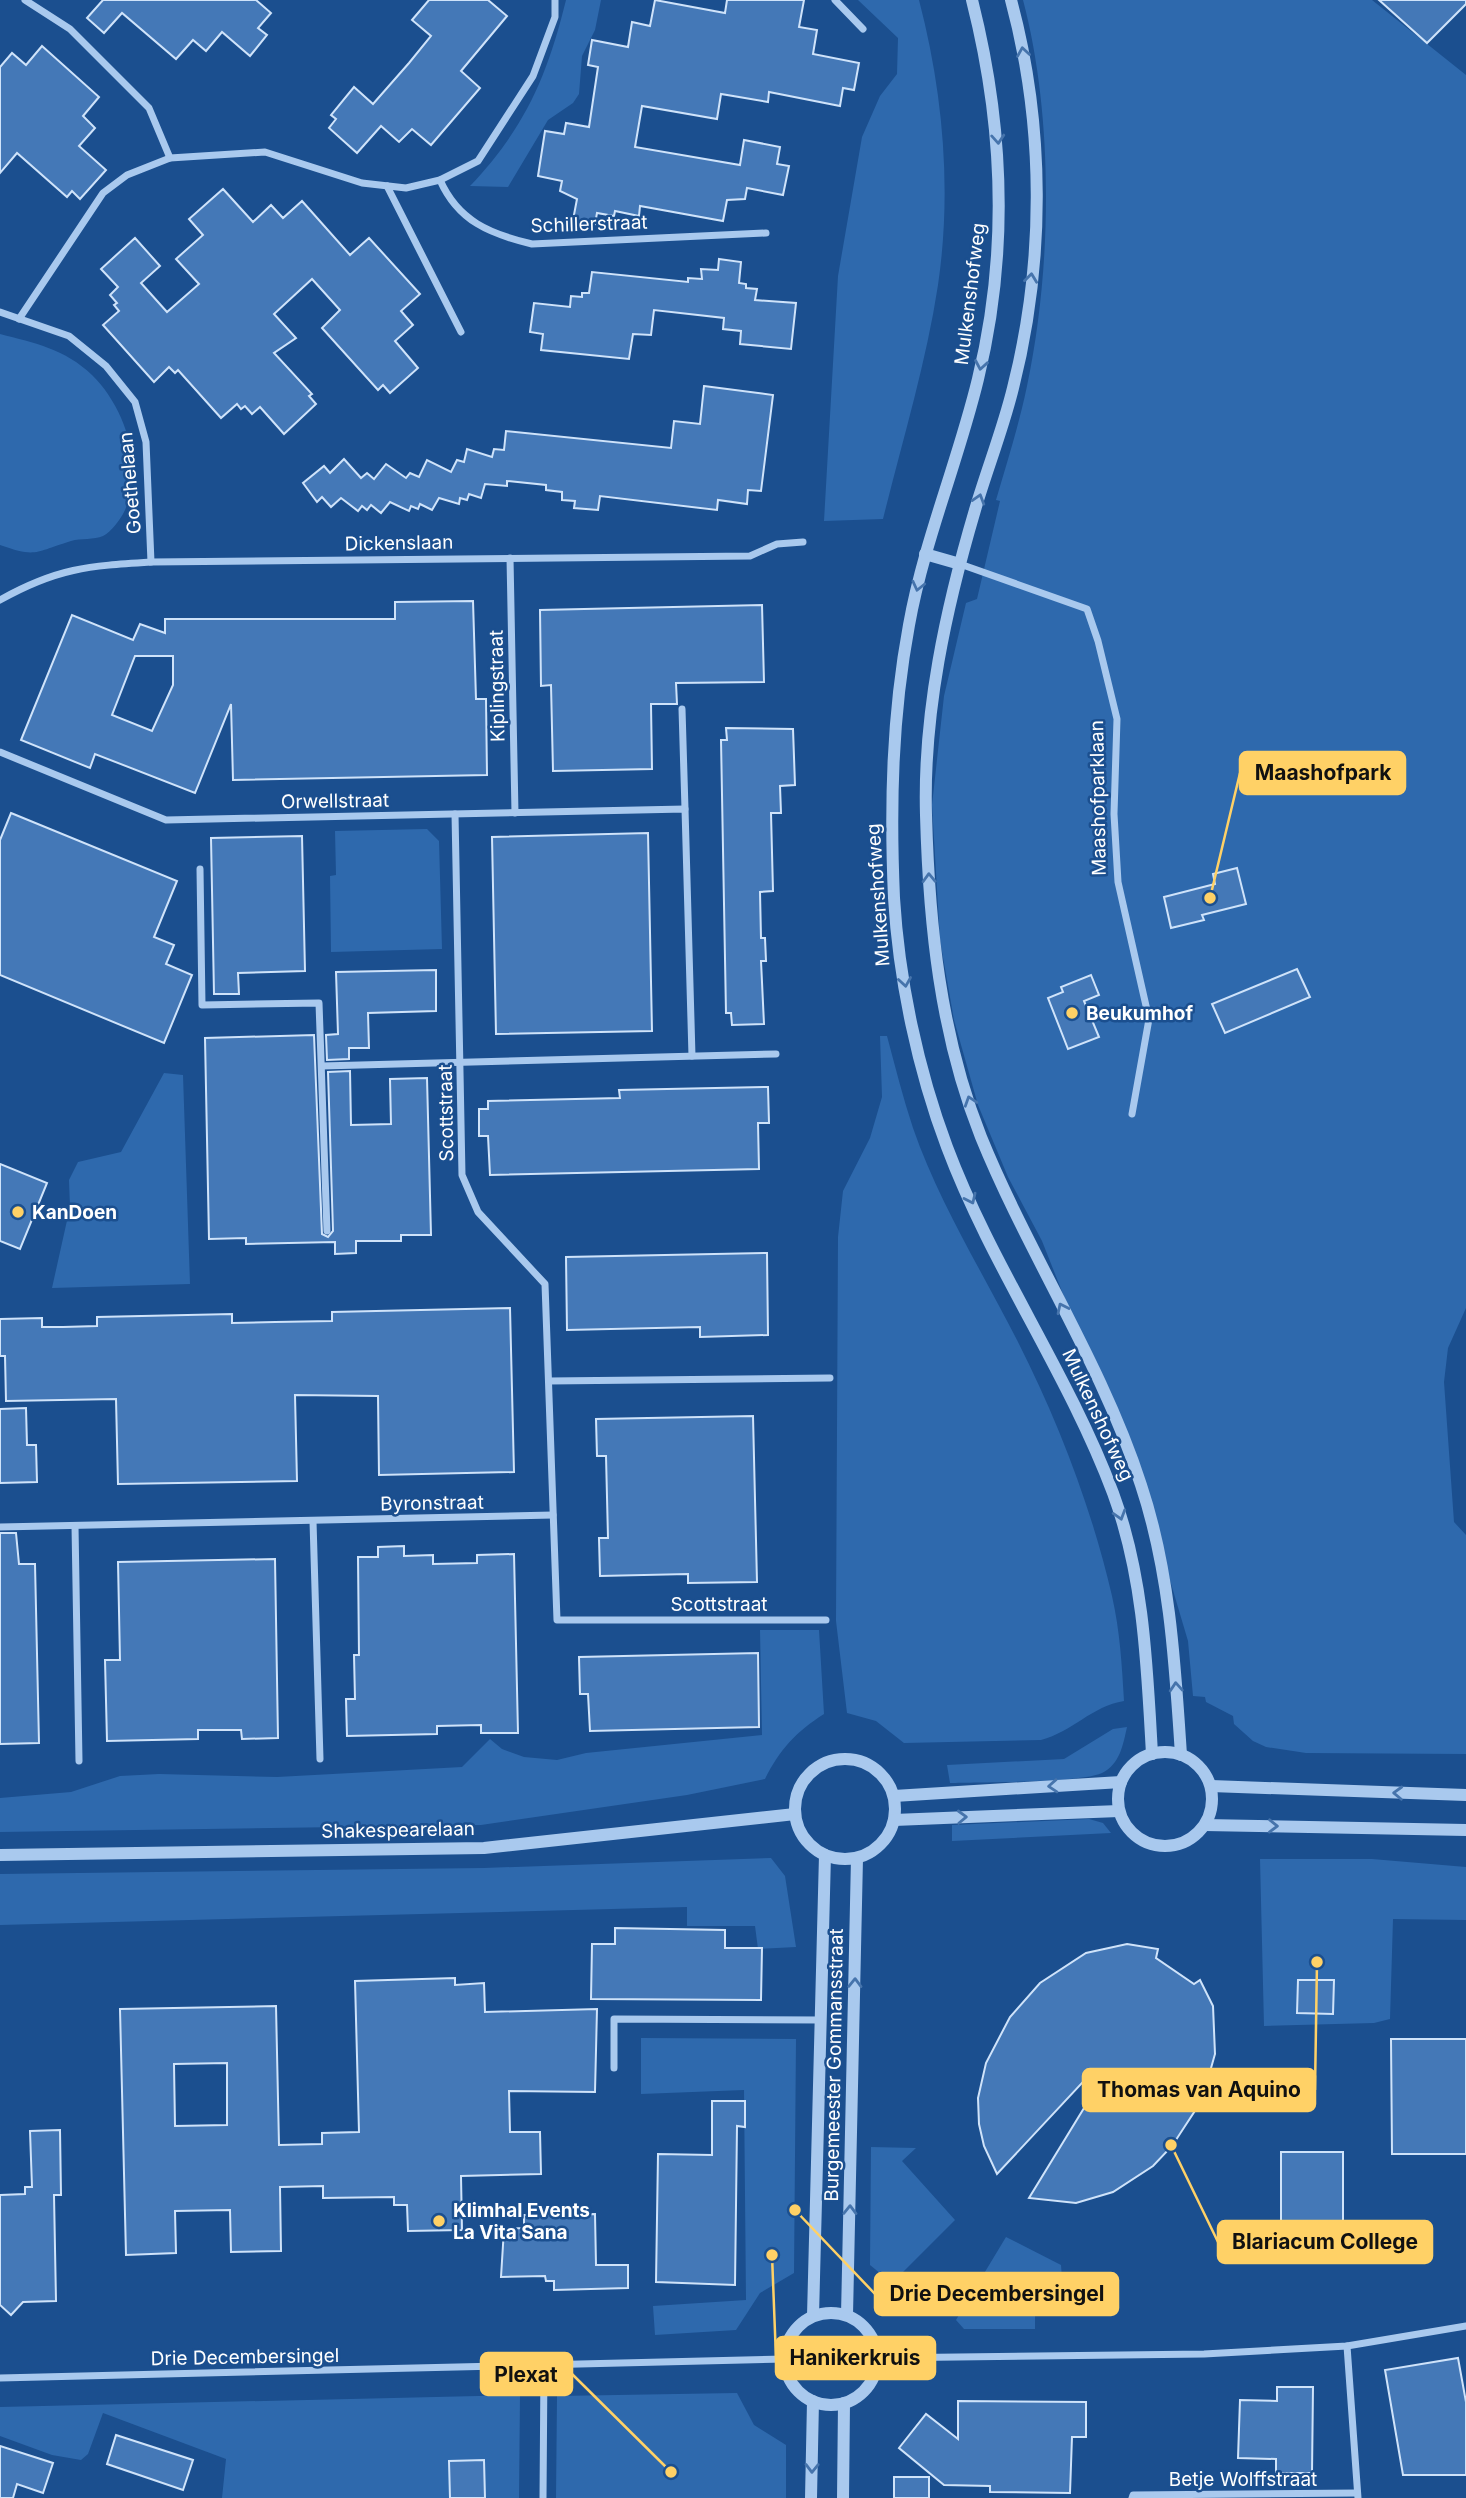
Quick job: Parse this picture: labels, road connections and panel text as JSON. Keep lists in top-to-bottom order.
{
  "streets": {
    "street": [
      "Schillerstraat",
      "Mulkenshofweg",
      "Goethelaan",
      "Dickenslaan",
      "Kiplingstraat",
      "Maashofparklaan",
      "Orwellstraat",
      "Scottstraat",
      "Byronstraat",
      "Shakespearelaan",
      "Burgemeester Gommansstraat",
      "Drie Decembersingel",
      "Betje Wolffstraat"
    ]
  },
  "crossings": [
    ["Mulkenshofweg", "Maashofparklaan"],
    ["Goethelaan", "Dickenslaan"],
    ["Dickenslaan", "Kiplingstraat"],
    ["Kiplingstraat", "Orwellstraat"],
    ["Orwellstraat", "Scottstraat"],
    ["Scottstraat", "Byronstraat"],
    ["Shakespearelaan", "Burgemeester Gommansstraat"],
    ["Burgemeester Gommansstraat", "Drie Decembersingel"]
  ],
  "places": [
    "Maashofpark",
    "Beukumhof",
    "KanDoen",
    "Thomas van Aquino",
    "Blariacum College",
    "Drie Decembersingel",
    "Klimhal Events La Vita Sana",
    "Hanikerkruis",
    "Plexat"
  ]
}
